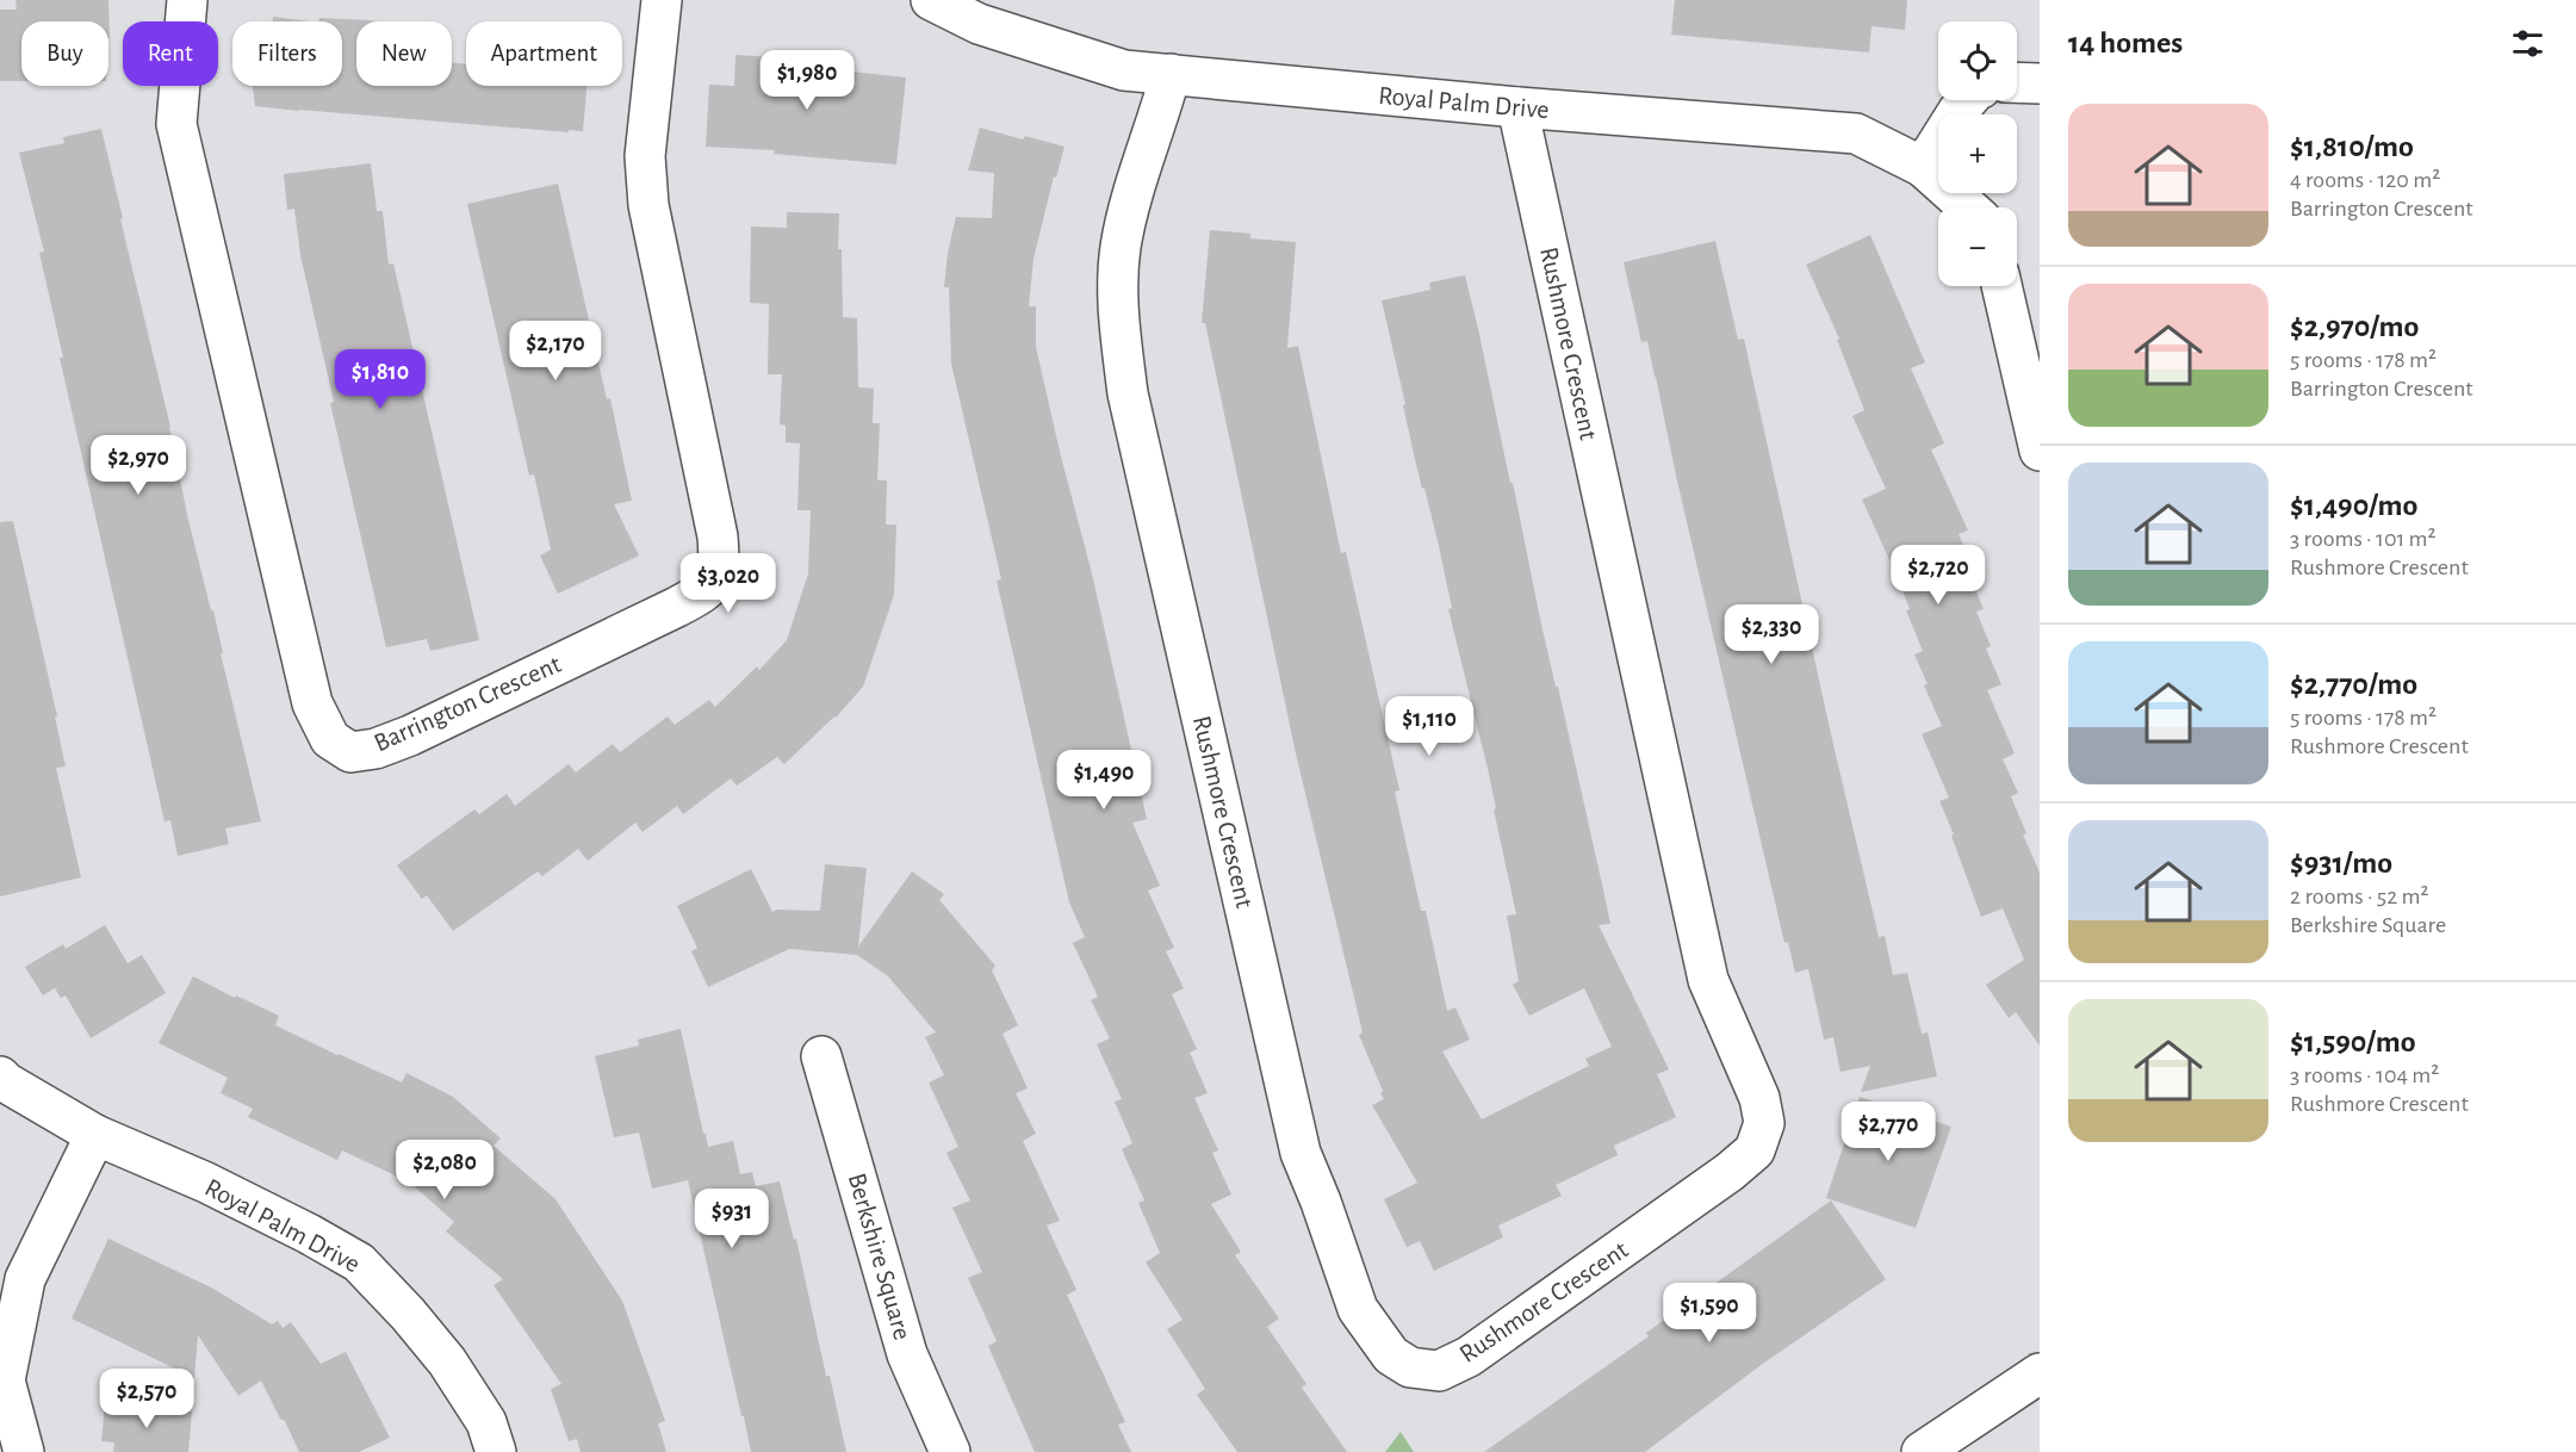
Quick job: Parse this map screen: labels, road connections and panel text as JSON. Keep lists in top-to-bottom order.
{
  "streets": {
    "street": [
      "Royal Palm Drive",
      "Rushmore Crescent",
      "Barrington Crescent",
      "Berkshire Square"
    ]
  },
  "crossings": [
    ["Royal Palm Drive", "Rushmore Crescent"]
  ],
  "page": {
    "heading": "14 homes",
    "map_buttons": ["+", "−"],
    "chip": [
      "Buy",
      "Rent",
      "Filters",
      "New",
      "Apartment"
    ],
    "price": [
      "$1,980",
      "$2,170",
      "$1,810",
      "$2,970",
      "$2,720",
      "$3,020",
      "$2,330",
      "$1,110",
      "$1,490",
      "$2,770",
      "$2,080",
      "$931",
      "$1,590",
      "$2,570"
    ],
    "list": [
      {
        "name": "$1,810/mo",
        "note": "4 rooms · 120 m² · Barrington Crescent"
      },
      {
        "name": "$2,970/mo",
        "note": "5 rooms · 178 m² · Barrington Crescent"
      },
      {
        "name": "$1,490/mo",
        "note": "3 rooms · 101 m² · Rushmore Crescent"
      },
      {
        "name": "$2,770/mo",
        "note": "5 rooms · 178 m² · Rushmore Crescent"
      },
      {
        "name": "$931/mo",
        "note": "2 rooms · 52 m² · Berkshire Square"
      },
      {
        "name": "$1,590/mo",
        "note": "3 rooms · 104 m² · Rushmore Crescent"
      }
    ]
  }
}
